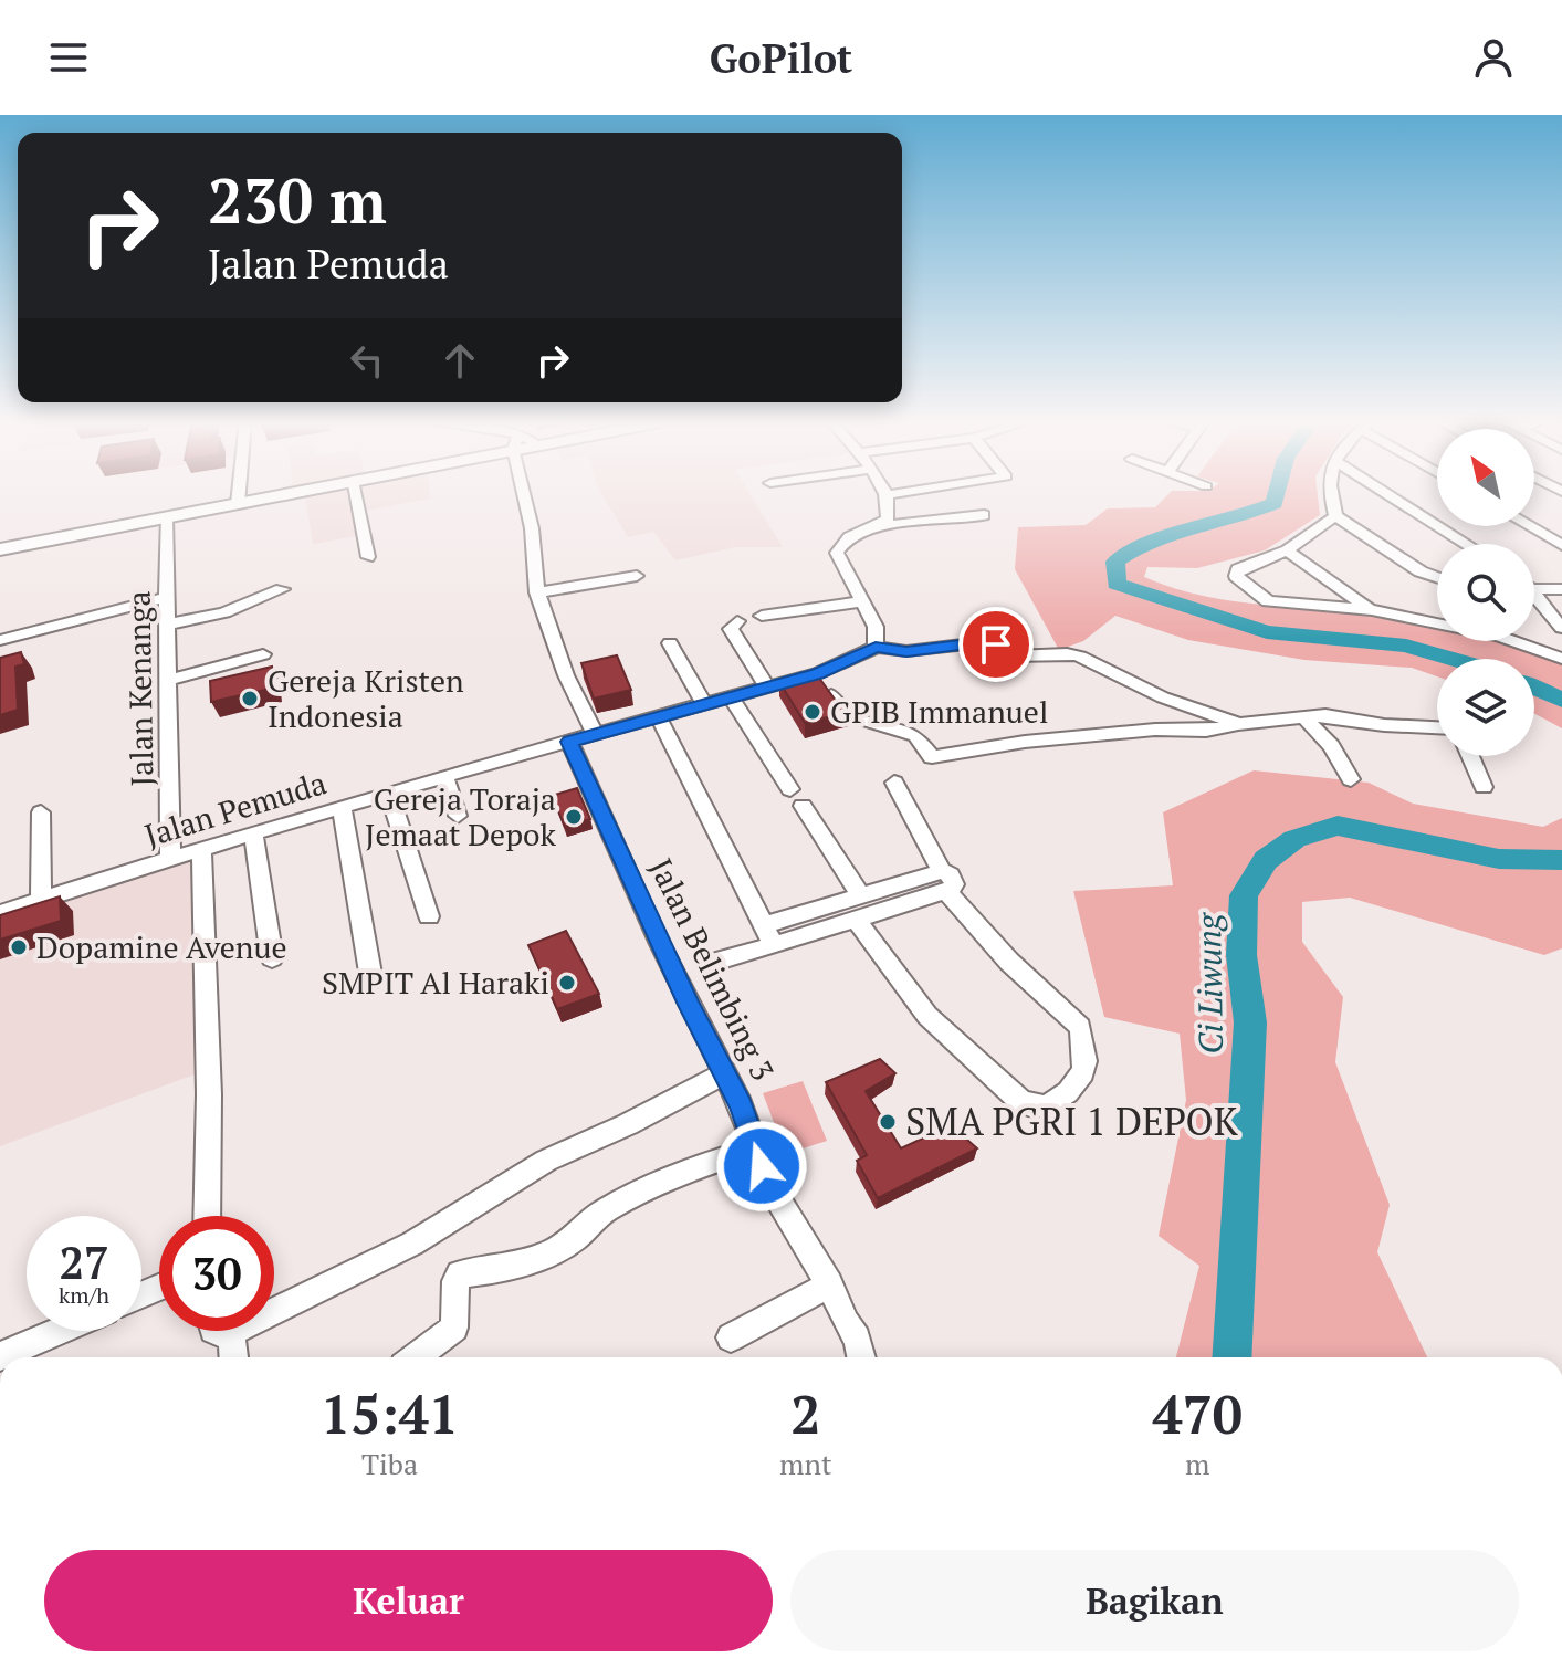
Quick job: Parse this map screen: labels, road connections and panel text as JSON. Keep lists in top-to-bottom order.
{
  "streets": {
    "street": ["Jalan Kenanga", "Jalan Pemuda", "Jalan Belimbing 3"]
  },
  "crossings": [
    ["Jalan Kenanga", "Jalan Pemuda"],
    ["Jalan Pemuda", "Jalan Belimbing 3"]
  ],
  "water": ["Ci Liwung"],
  "places": [
    "Gereja Kristen Indonesia",
    "GPIB Immanuel",
    "Gereja Toraja Jemaat Depok",
    "Dopamine Avenue",
    "SMPIT Al Haraki",
    "SMA PGRI 1 DEPOK"
  ],
  "north": "top left",
  "page": {
    "header": "GoPilot",
    "turn": ["230 m", "Jalan Pemuda"],
    "speed": "27 km/h",
    "limit": "30",
    "eta": [
      "15:41",
      "Tiba",
      "2",
      "mnt",
      "470",
      "m"
    ],
    "buttons": ["Keluar", "Bagikan"]
  }
}
